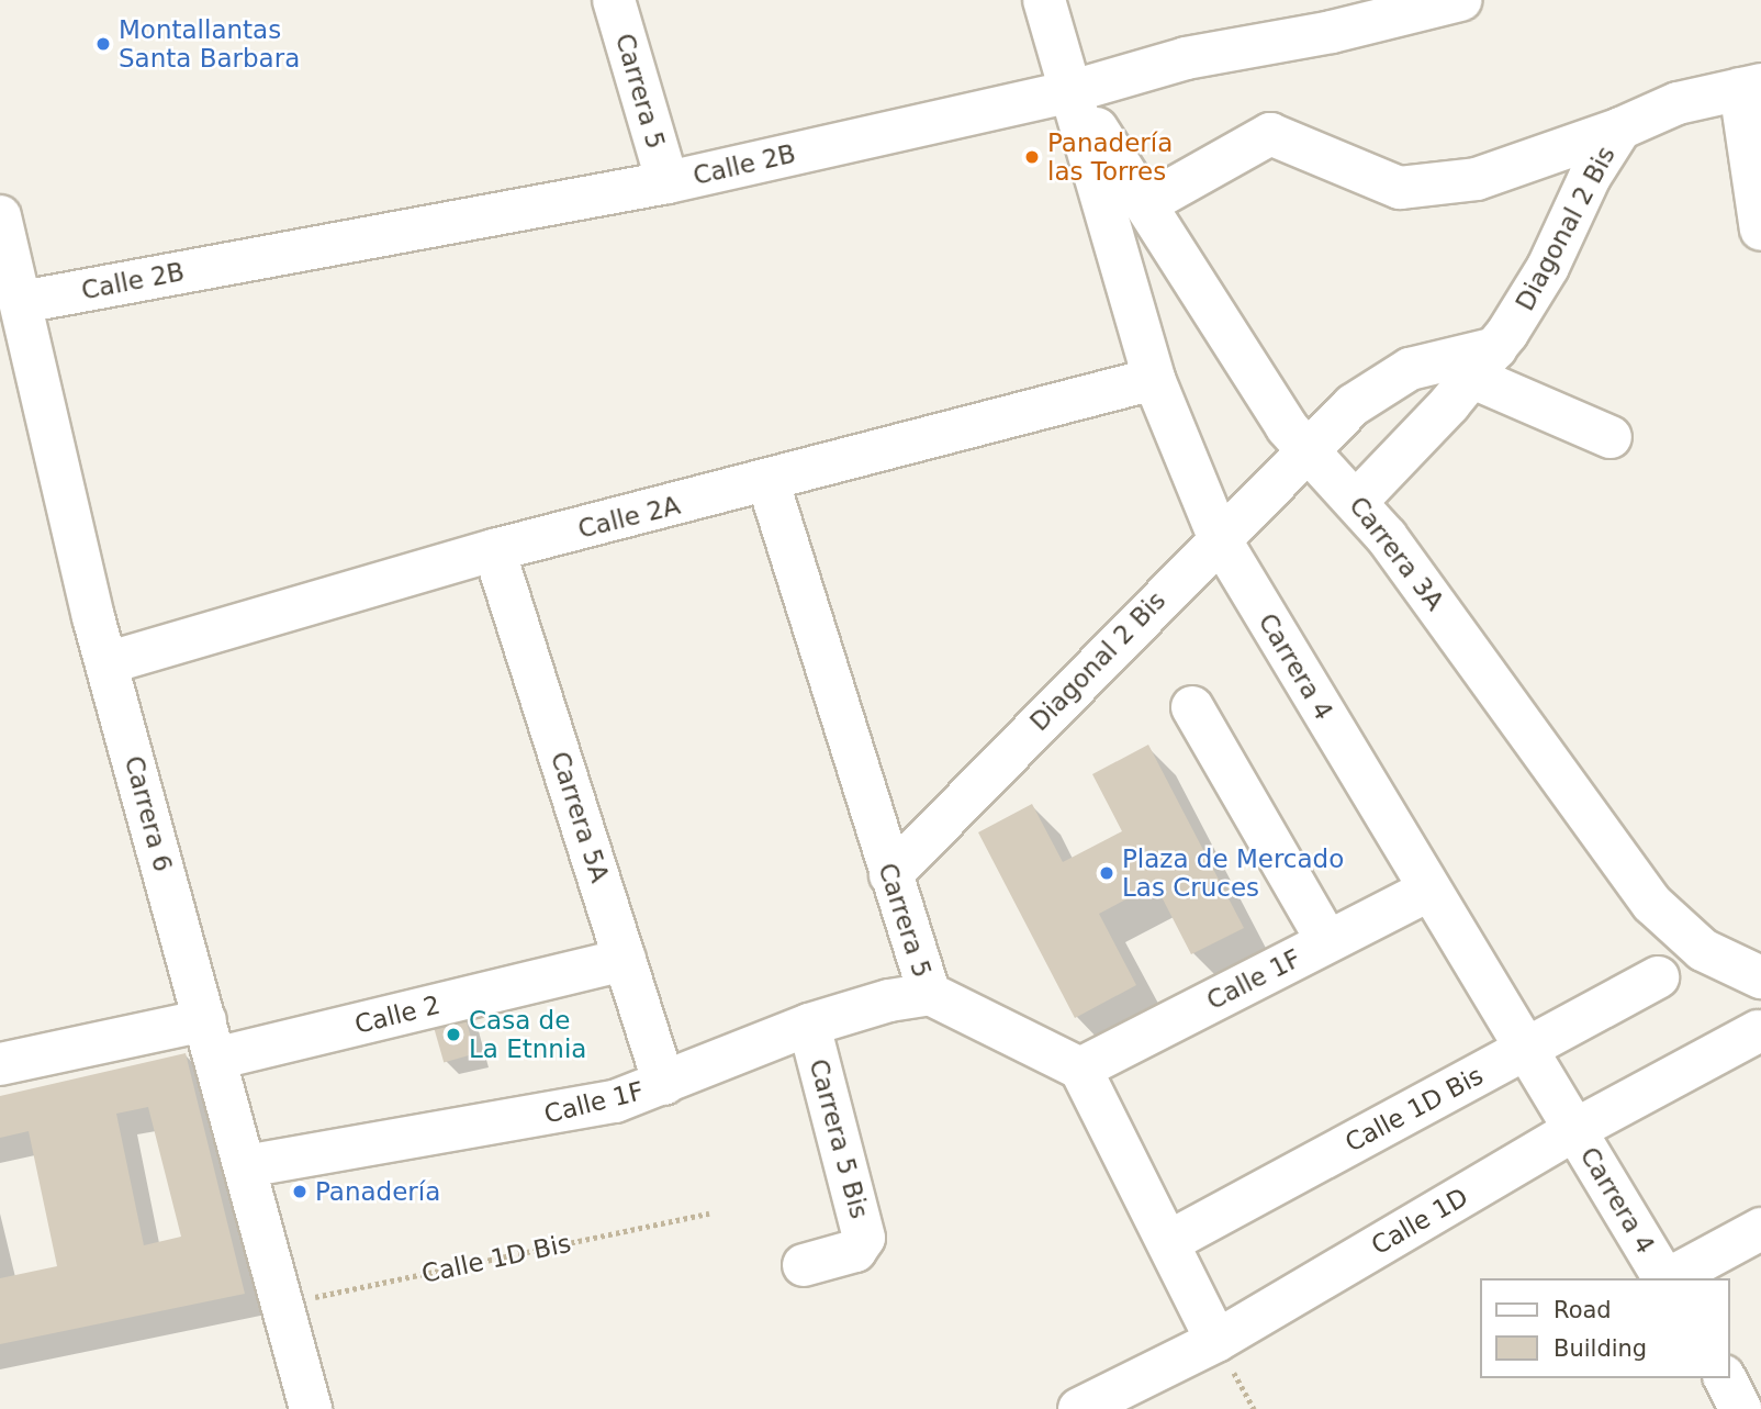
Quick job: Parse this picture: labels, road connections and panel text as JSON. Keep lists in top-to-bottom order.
{
  "streets": {
    "street": [
      "Carrera 5",
      "Calle 2B",
      "Diagonal 2 Bis",
      "Calle 2A",
      "Carrera 3A",
      "Carrera 4",
      "Carrera 6",
      "Carrera 5A",
      "Calle 1F",
      "Calle 2",
      "Calle 1D Bis",
      "Carrera 5 Bis",
      "Calle 1D"
    ]
  },
  "crossings": [
    ["Carrera 5", "Calle 2B"],
    ["Carrera 5", "Diagonal 2 Bis"],
    ["Carrera 5", "Calle 2A"],
    ["Carrera 5", "Calle 1F"],
    ["Calle 2B", "Carrera 3A"],
    ["Calle 2B", "Carrera 4"],
    ["Calle 2B", "Carrera 6"],
    ["Diagonal 2 Bis", "Carrera 3A"],
    ["Diagonal 2 Bis", "Carrera 4"],
    ["Calle 2A", "Carrera 4"],
    ["Calle 2A", "Carrera 6"],
    ["Calle 2A", "Carrera 5A"],
    ["Carrera 3A", "Carrera 4"],
    ["Carrera 4", "Calle 1F"],
    ["Carrera 4", "Calle 1D Bis"],
    ["Carrera 4", "Calle 1D"],
    ["Carrera 6", "Calle 1F"],
    ["Carrera 6", "Calle 2"],
    ["Carrera 6", "Calle 1D Bis"],
    ["Carrera 5A", "Calle 1F"],
    ["Carrera 5A", "Calle 2"],
    ["Calle 1F", "Carrera 5 Bis"]
  ],
  "places": [
    "Montallantas Santa Barbara",
    "Panadería las Torres",
    "Plaza de Mercado Las Cruces",
    "Casa de La Etnnia",
    "Panadería"
  ],
  "legend": ["Road", "Building"]
}
